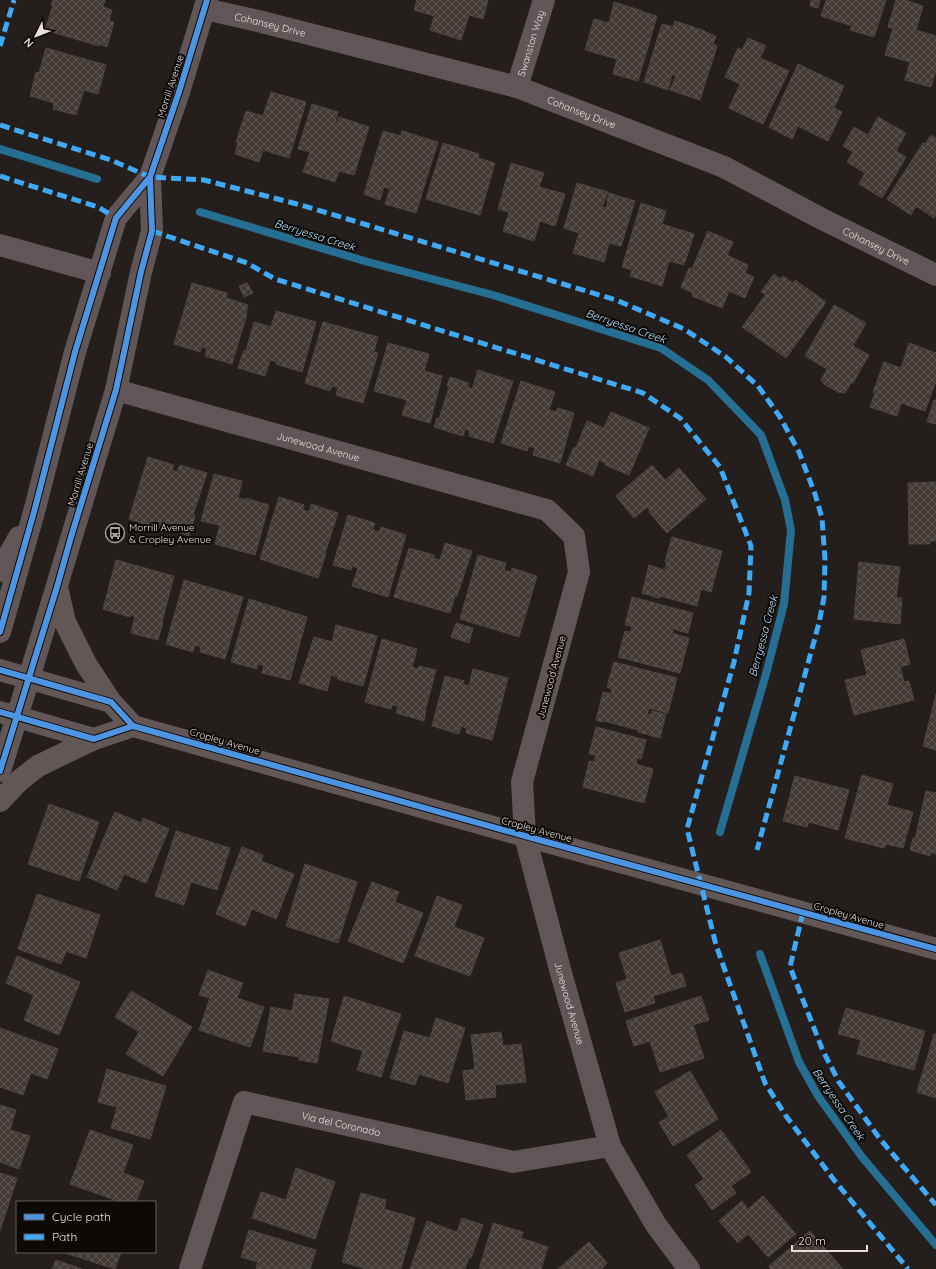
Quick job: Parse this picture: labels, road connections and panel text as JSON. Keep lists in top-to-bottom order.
{
  "streets": {
    "main road": ["Morrill Avenue", "Cropley Avenue"],
    "street": [
      "Cohansey Drive",
      "Swanston Way",
      "Junewood Avenue",
      "Via del Coronado"
    ]
  },
  "crossings": [
    ["Cohansey Drive", "Swanston Way"],
    ["Cohansey Drive", "Morrill Avenue"],
    ["Morrill Avenue", "Junewood Avenue"],
    ["Junewood Avenue", "Cropley Avenue"],
    ["Junewood Avenue", "Via del Coronado"]
  ],
  "water": ["Berryessa Creek"],
  "places": {
    "bus stop": ["Morrill Avenue & Cropley Avenue"]
  },
  "legend": ["Cycle path", "Path"],
  "scale_bar": "20 m",
  "north": "bottom left"
}
